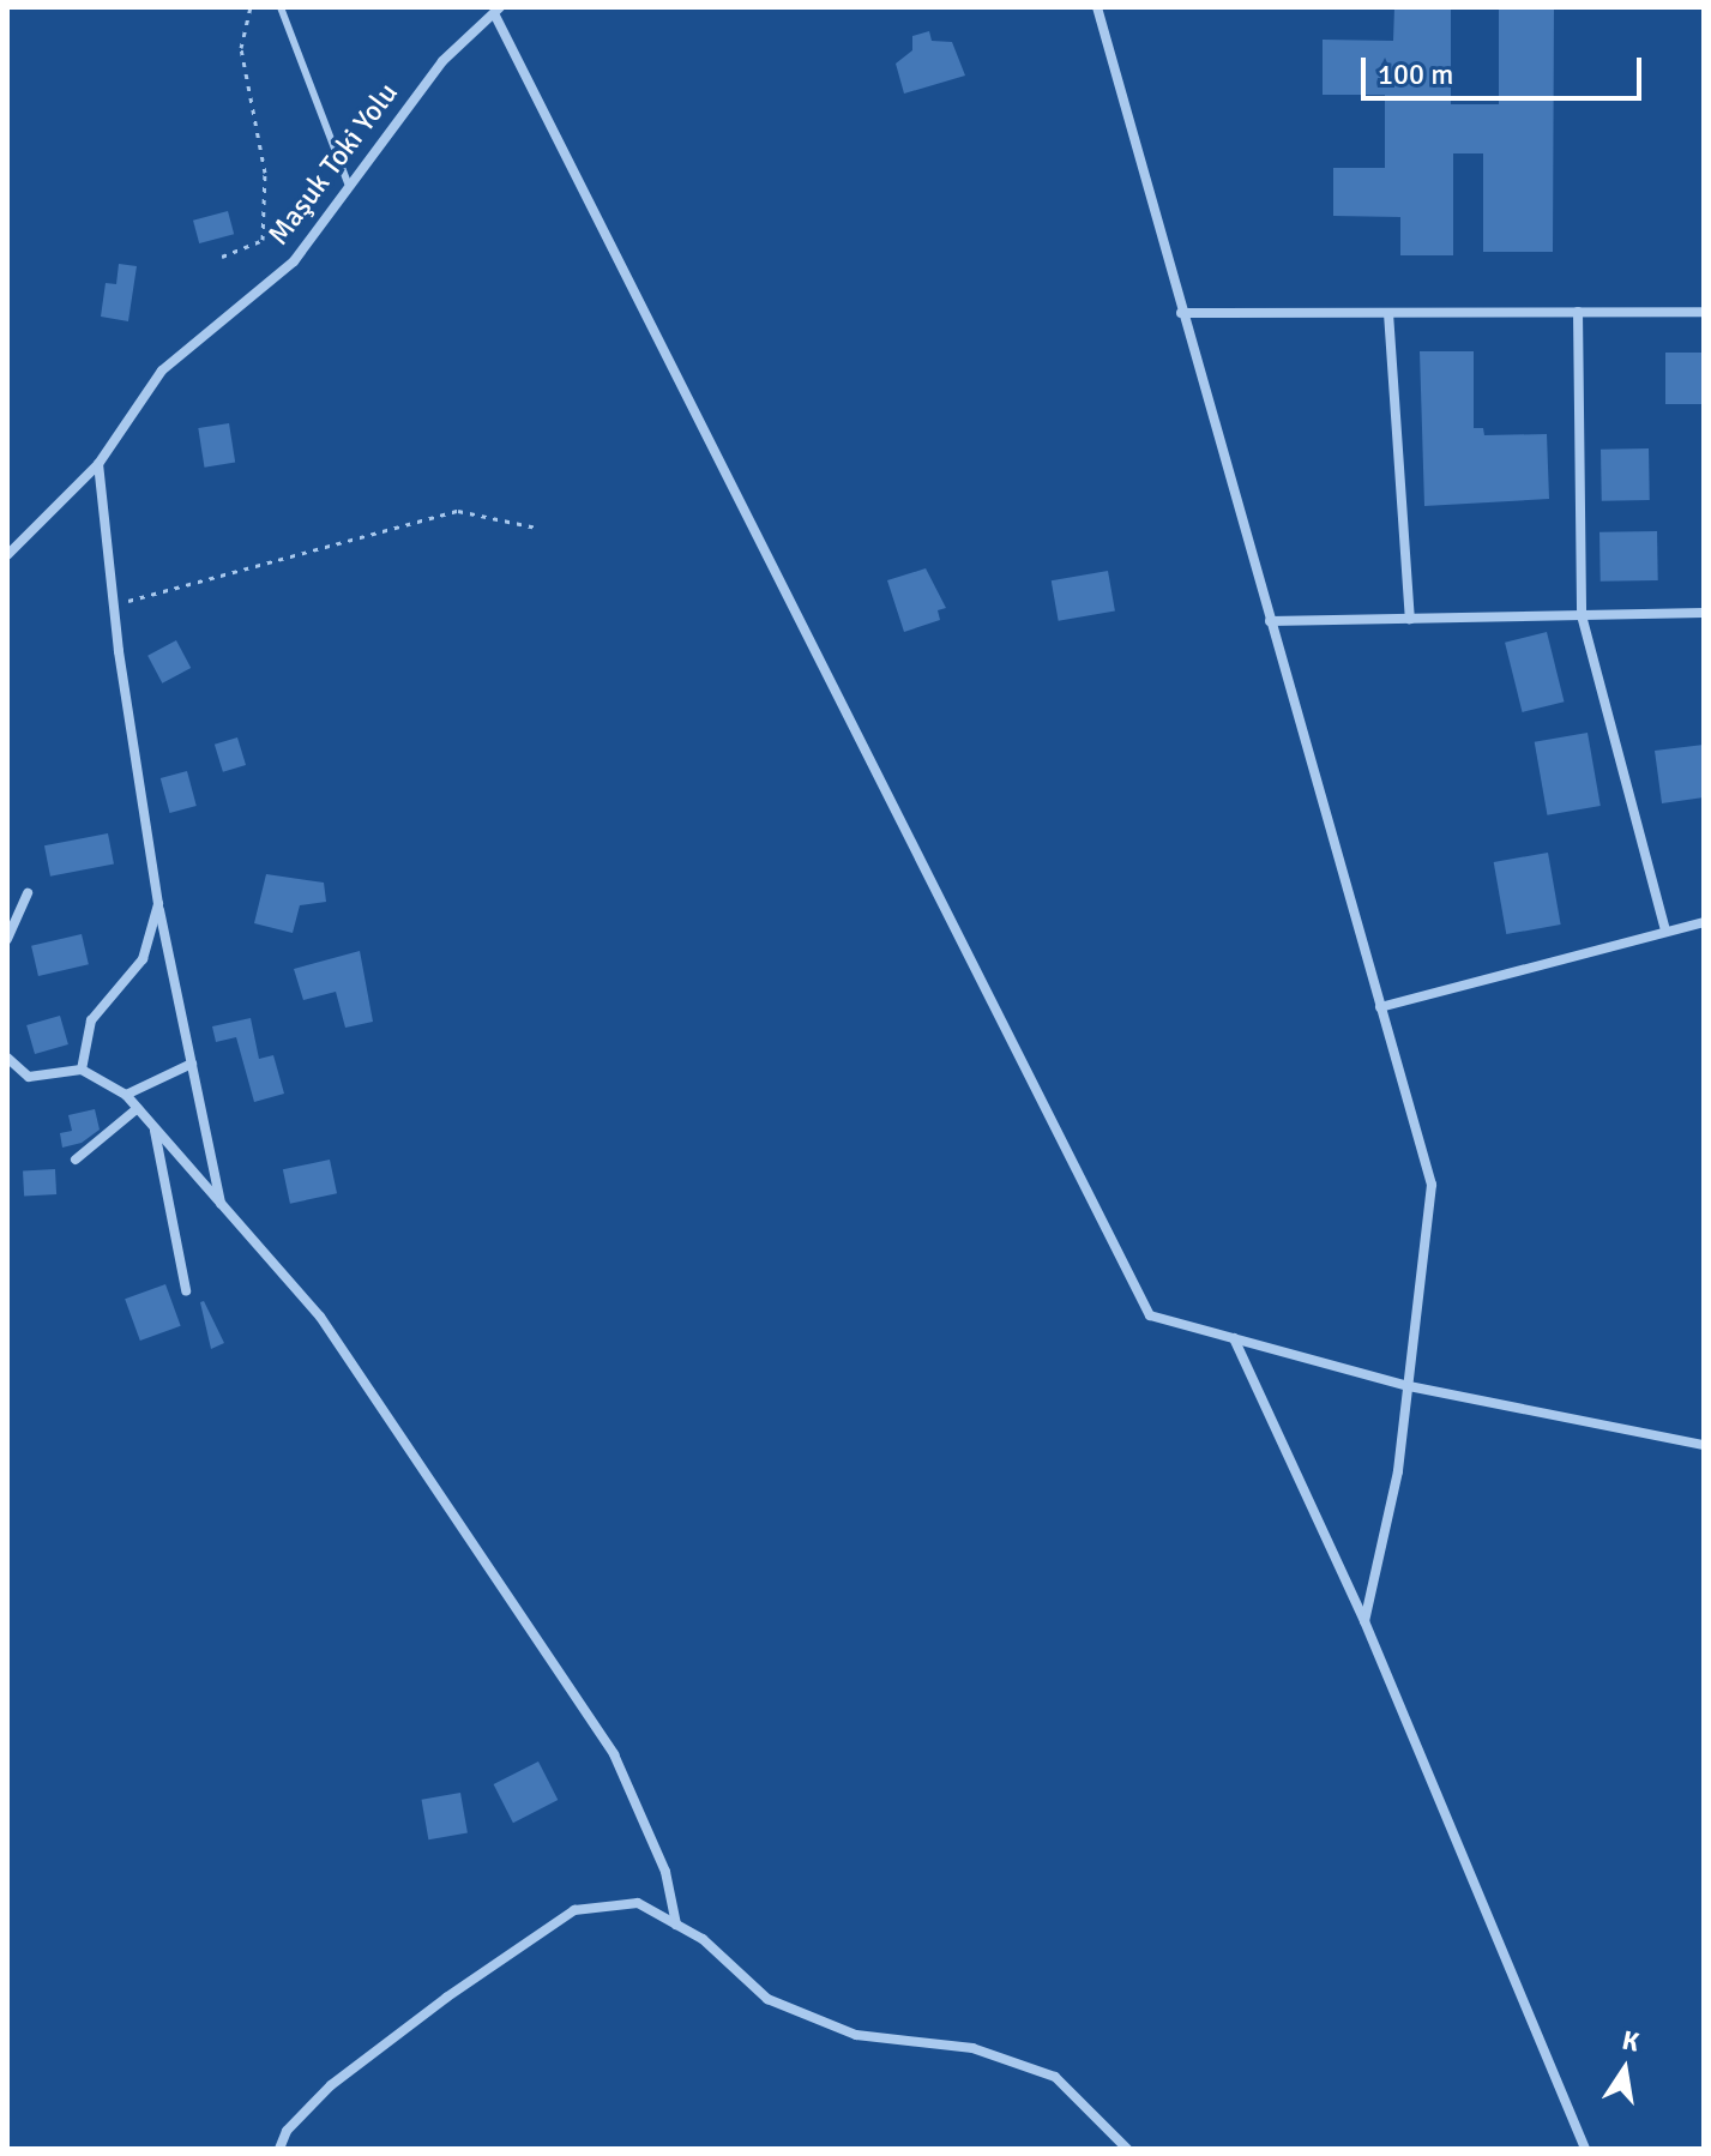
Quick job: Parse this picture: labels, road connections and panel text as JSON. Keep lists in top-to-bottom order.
{
  "streets": {
    "street": ["Maşuk Toki Yolu"]
  },
  "scale_bar": "100 m",
  "north": "top"
}
